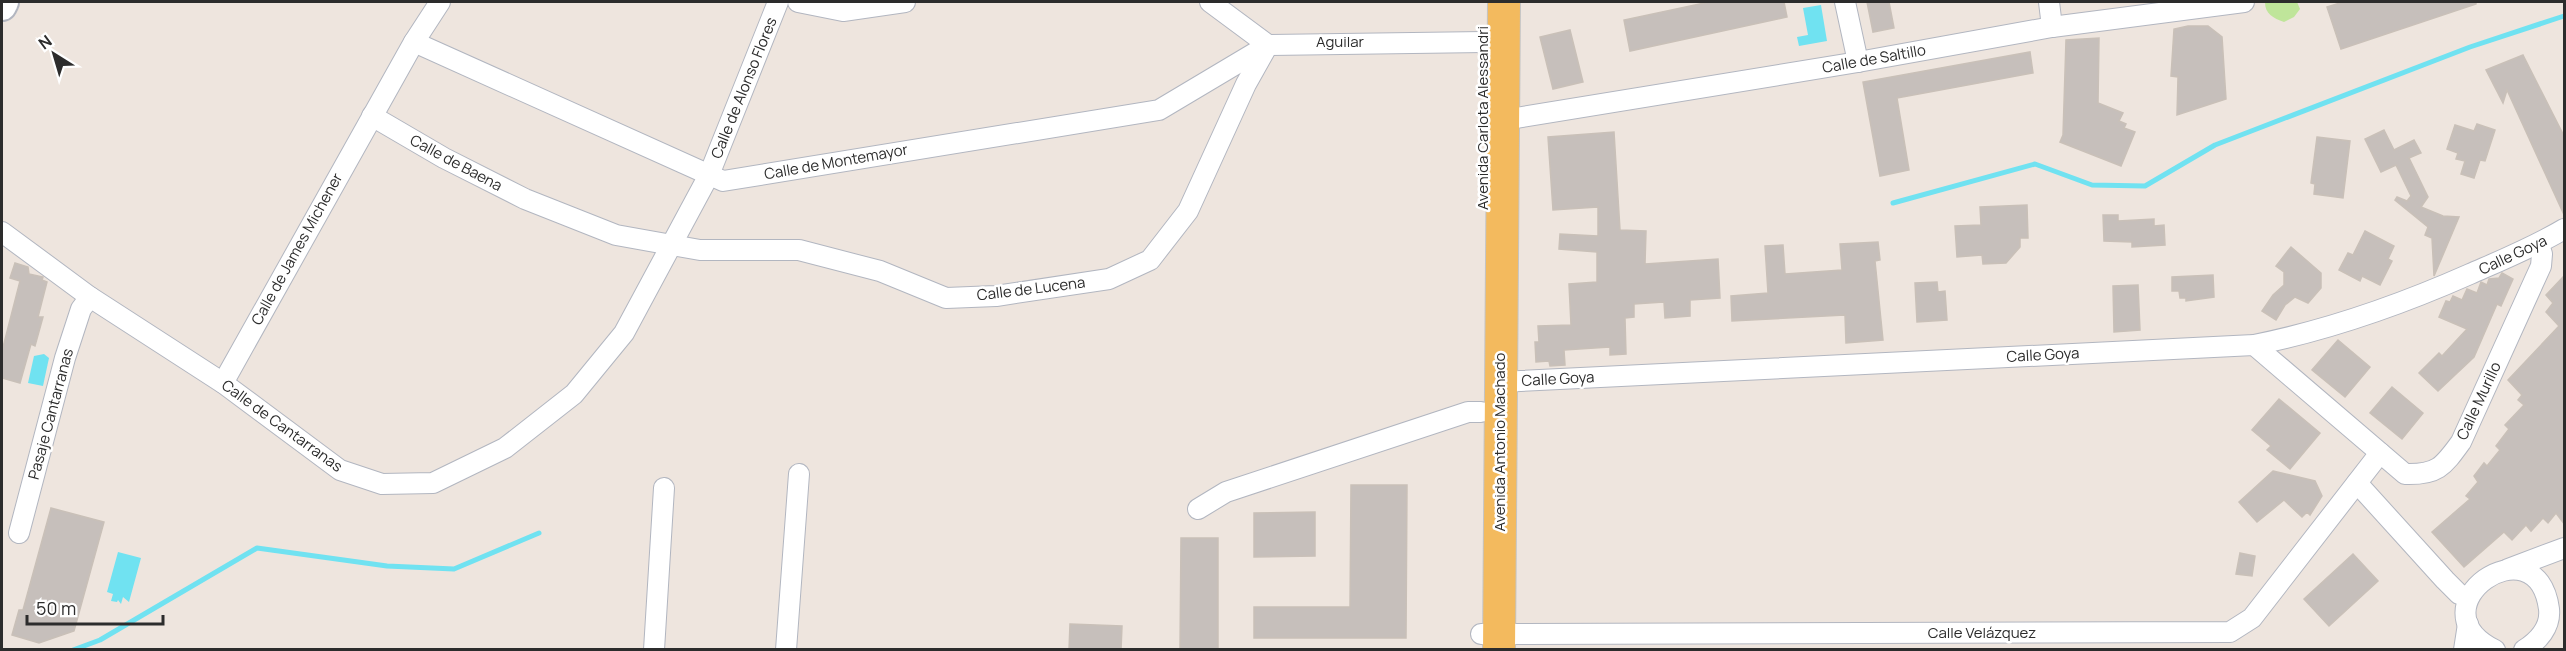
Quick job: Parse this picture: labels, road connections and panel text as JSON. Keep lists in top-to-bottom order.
{
  "streets": {
    "main road": ["Avenida Carlota Alessandri", "Avenida Antonio Machado"],
    "street": [
      "Aguilar",
      "Calle de Saltillo",
      "Calle de Alonso Flores",
      "Calle de Montemayor",
      "Calle de Baena",
      "Calle de James Michener",
      "Calle Goya",
      "Calle de Lucena",
      "Calle Murillo",
      "Pasaje Cantarranas",
      "Calle de Cantarranas",
      "Calle Velázquez"
    ]
  },
  "crossings": [
    ["Aguilar", "Avenida Carlota Alessandri"],
    ["Aguilar", "Calle de Montemayor"],
    ["Aguilar", "Calle de Lucena"],
    ["Calle de Saltillo", "Avenida Carlota Alessandri"],
    ["Calle de Alonso Flores", "Calle de Montemayor"],
    ["Calle de Alonso Flores", "Calle de Cantarranas"],
    ["Avenida Carlota Alessandri", "Avenida Antonio Machado"],
    ["Calle de Montemayor", "Calle de Lucena"],
    ["Calle de Montemayor", "Calle de Cantarranas"],
    ["Calle de Baena", "Calle de James Michener"],
    ["Calle de Baena", "Calle de Lucena"],
    ["Calle de Baena", "Calle de Cantarranas"],
    ["Calle de James Michener", "Calle de Cantarranas"],
    ["Calle Goya", "Calle Murillo"],
    ["Calle Goya", "Avenida Antonio Machado"],
    ["Calle de Lucena", "Calle de Cantarranas"],
    ["Calle Murillo", "Calle Velázquez"],
    ["Pasaje Cantarranas", "Calle de Cantarranas"],
    ["Avenida Antonio Machado", "Calle Velázquez"]
  ],
  "scale_bar": "50 m",
  "north": "top left"
}
